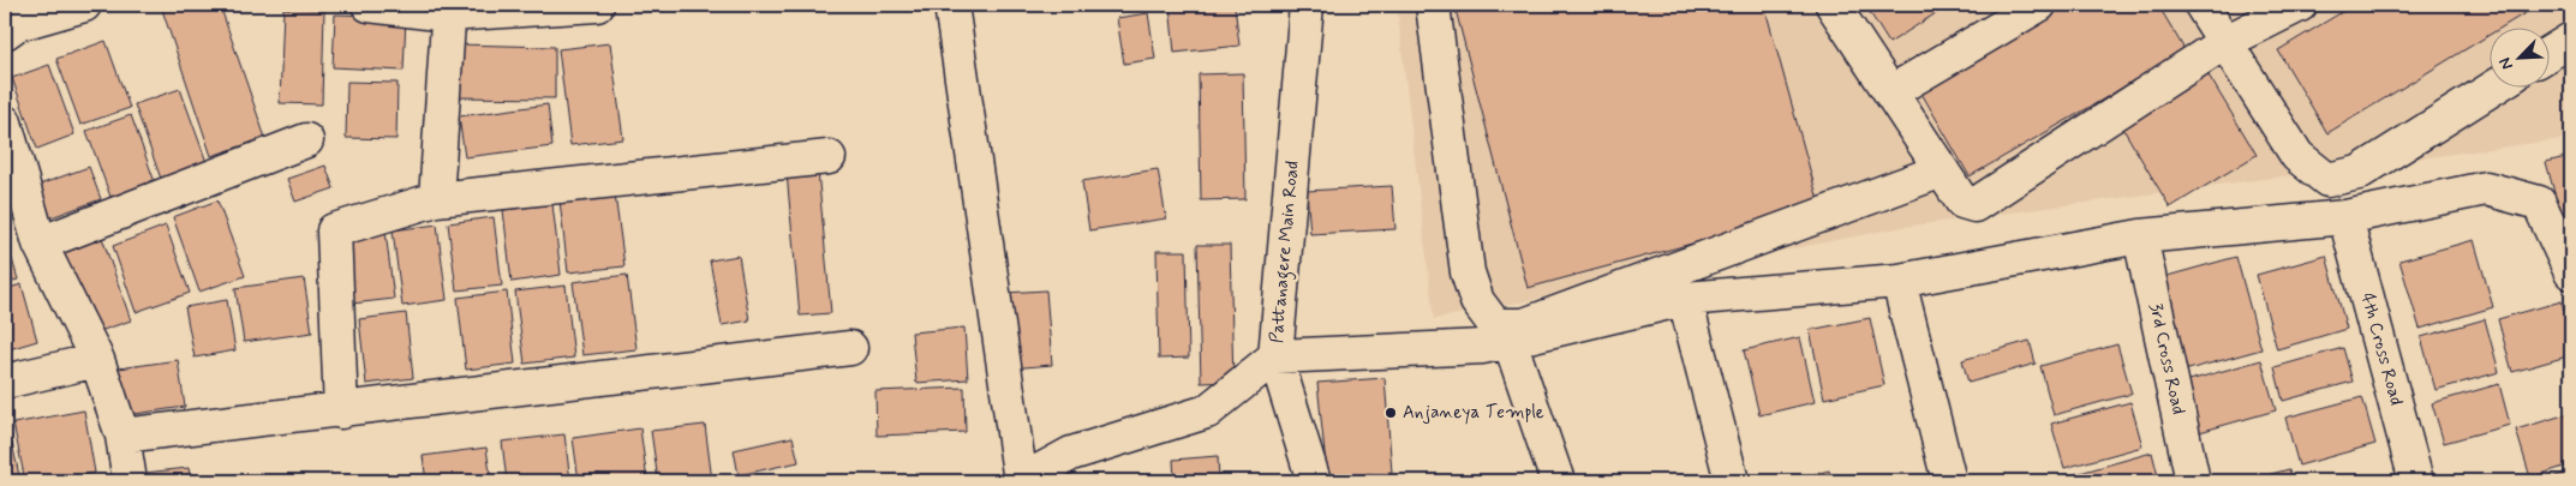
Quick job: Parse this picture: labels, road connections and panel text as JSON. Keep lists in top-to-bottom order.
{
  "streets": {
    "street": ["Pattanagere Main Road", "4th Cross Road", "3rd Cross Road"]
  },
  "places": ["Anjaneya Temple"],
  "north": "bottom left"
}
